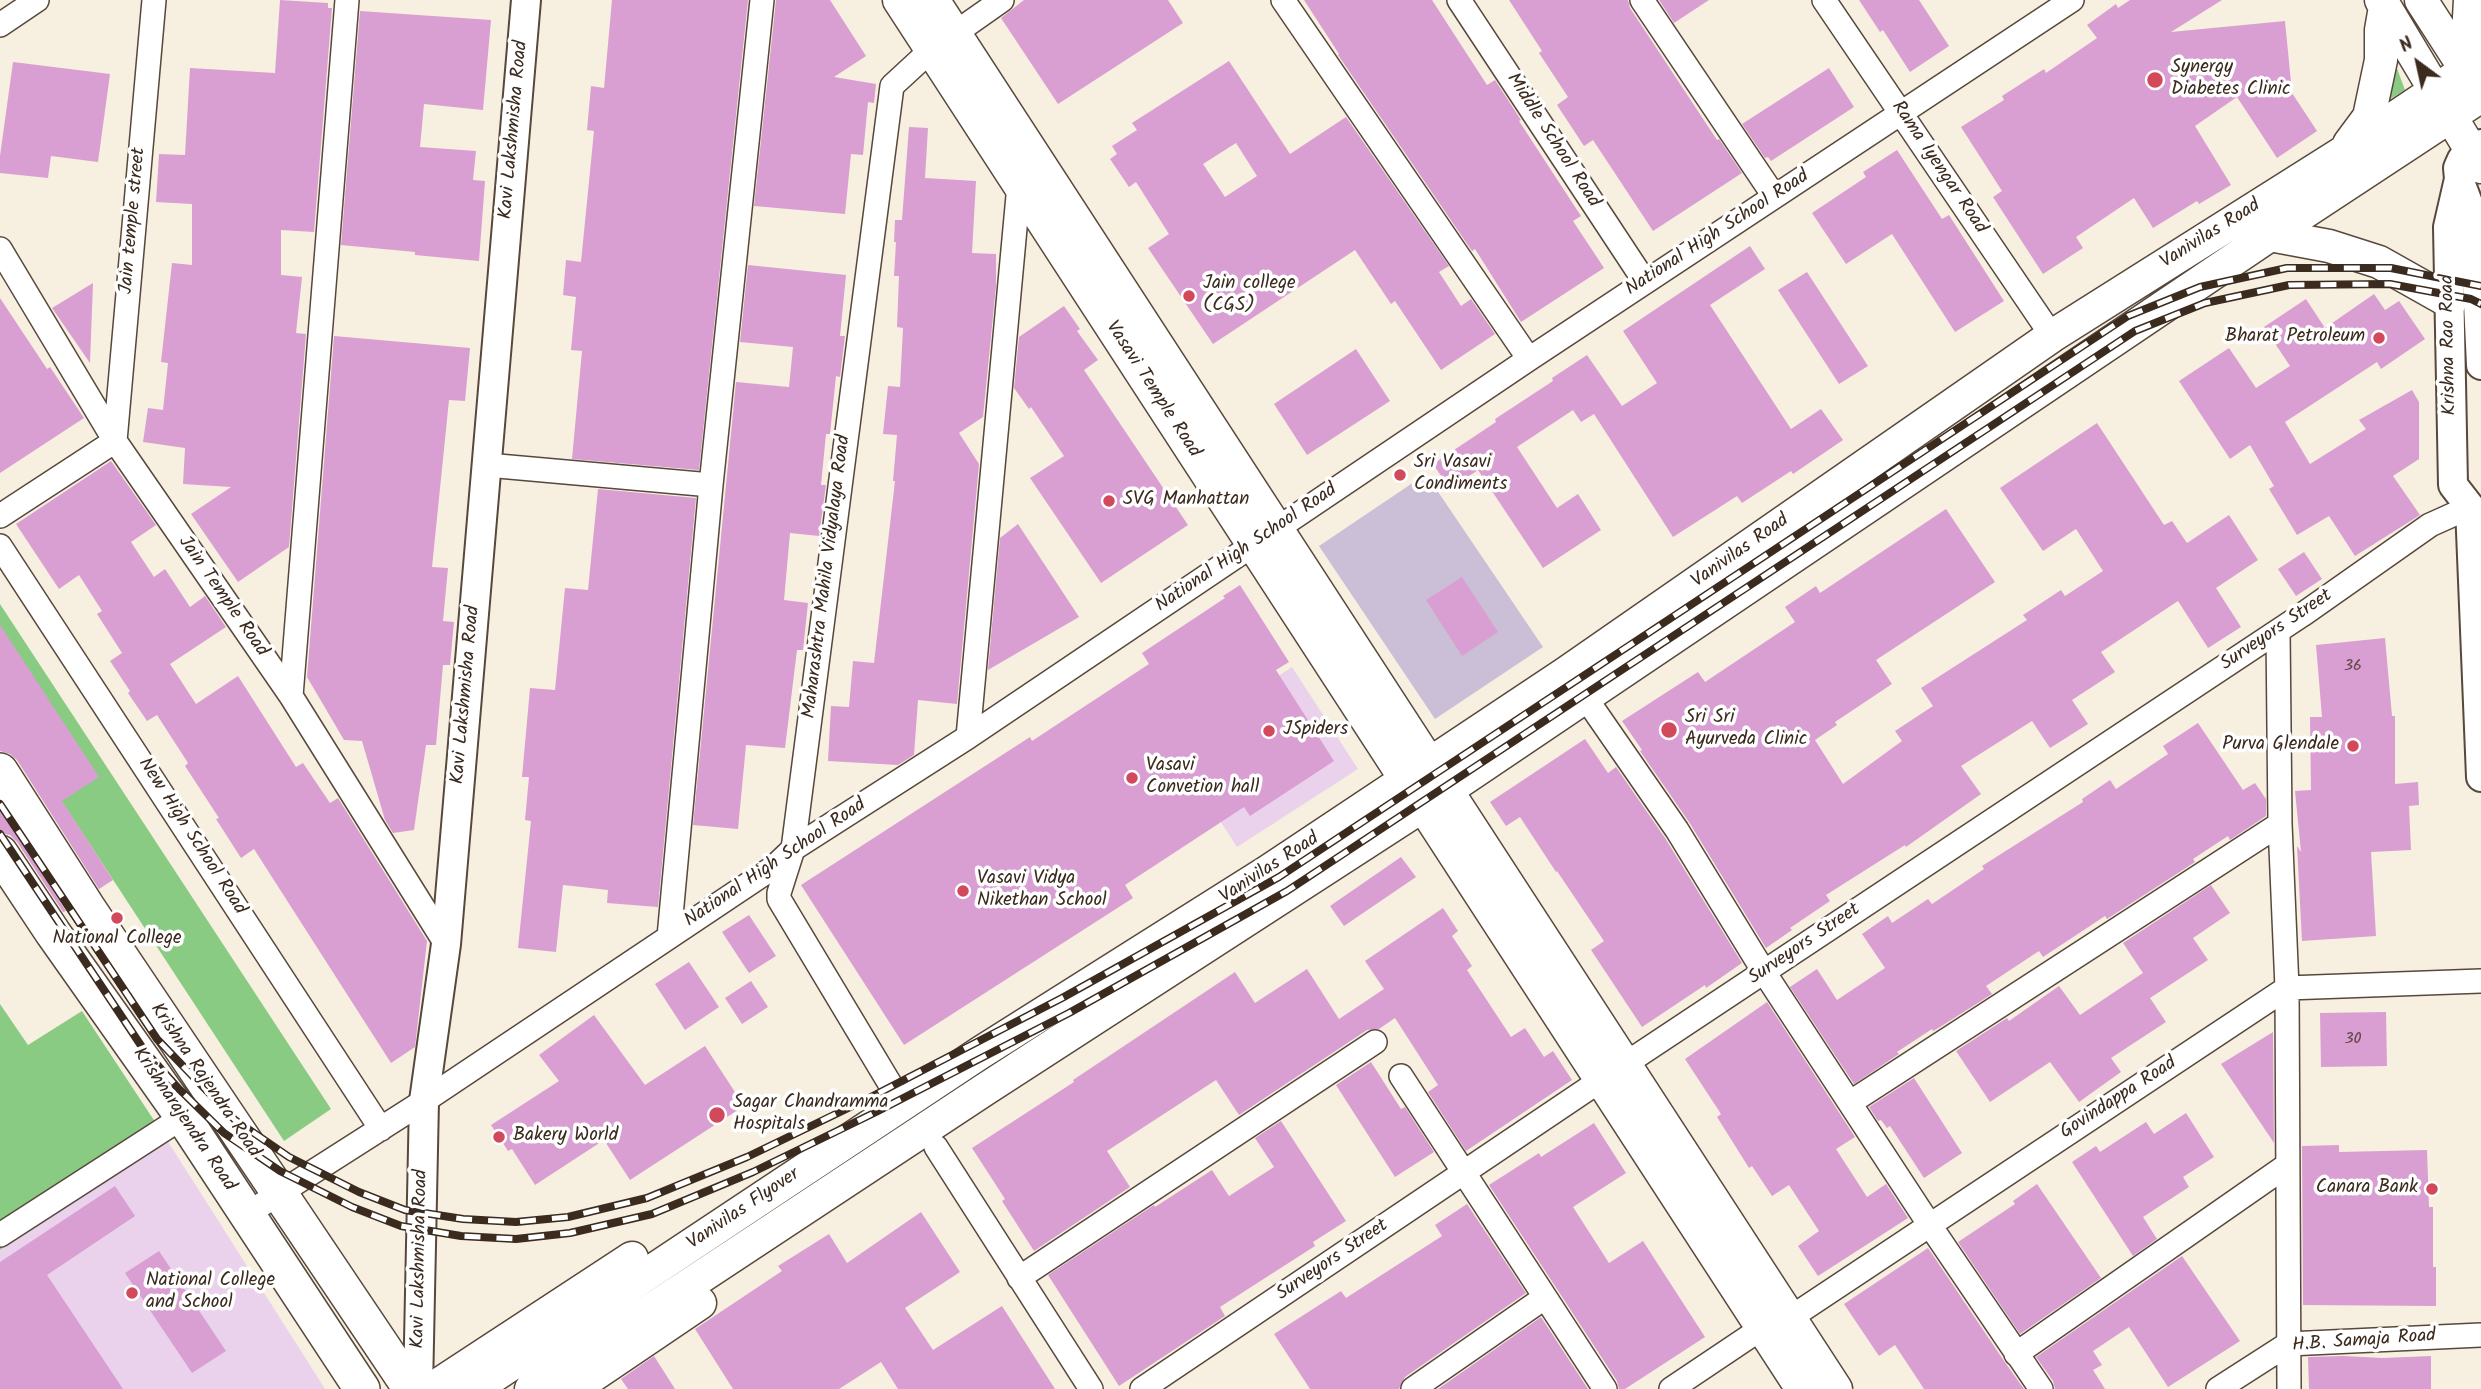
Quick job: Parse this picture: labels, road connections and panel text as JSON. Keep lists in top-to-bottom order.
{
  "streets": {
    "main road": [
      "Vanivilas Road",
      "Vasavi Temple Road",
      "Krishna Rajendra Road",
      "Krishnarajendra Road",
      "Vanivilas Flyover"
    ],
    "street": [
      "Kavi Lakshmisha Road",
      "Middle School Road",
      "Rama Iyengar Road",
      "Jain temple street",
      "National High School Road",
      "Krishna Rao Road",
      "Maharashtra Mahila Vidyalaya Road",
      "Jain Temple Road",
      "Surveyors Street",
      "New High School Road",
      "Govindappa Road",
      "H.B. Samaja Road"
    ]
  },
  "crossings": [
    ["Kavi Lakshmisha Road", "National High School Road"],
    ["Kavi Lakshmisha Road", "Jain Temple Road"],
    ["Middle School Road", "National High School Road"],
    ["Rama Iyengar Road", "National High School Road"],
    ["Rama Iyengar Road", "Vanivilas Road"],
    ["Jain temple street", "Jain Temple Road"],
    ["National High School Road", "Vasavi Temple Road"],
    ["National High School Road", "Maharashtra Mahila Vidyalaya Road"],
    ["Vanivilas Road", "Vasavi Temple Road"],
    ["Vanivilas Road", "Vanivilas Flyover"],
    ["Krishna Rao Road", "Surveyors Street"],
    ["Vasavi Temple Road", "Maharashtra Mahila Vidyalaya Road"],
    ["Vasavi Temple Road", "Surveyors Street"],
    ["Vasavi Temple Road", "Govindappa Road"]
  ],
  "places": [
    "Synergy Diabetes Clinic",
    "Jain college (CGS)",
    "Bharat Petroleum",
    "Sri Vasavi Condiments",
    "SVG Manhattan",
    "Sri Sri Ayurveda Clinic",
    "JSpiders",
    "Purva Glendale",
    "Vasavi Convetion hall",
    "Vasavi Vidya Nikethan School",
    "National College",
    "Sagar Chandramma Hospitals",
    "Bakery World",
    "Canara Bank",
    "National College and School"
  ],
  "house_numbers": ["36", "30"],
  "north": "top left"
}
